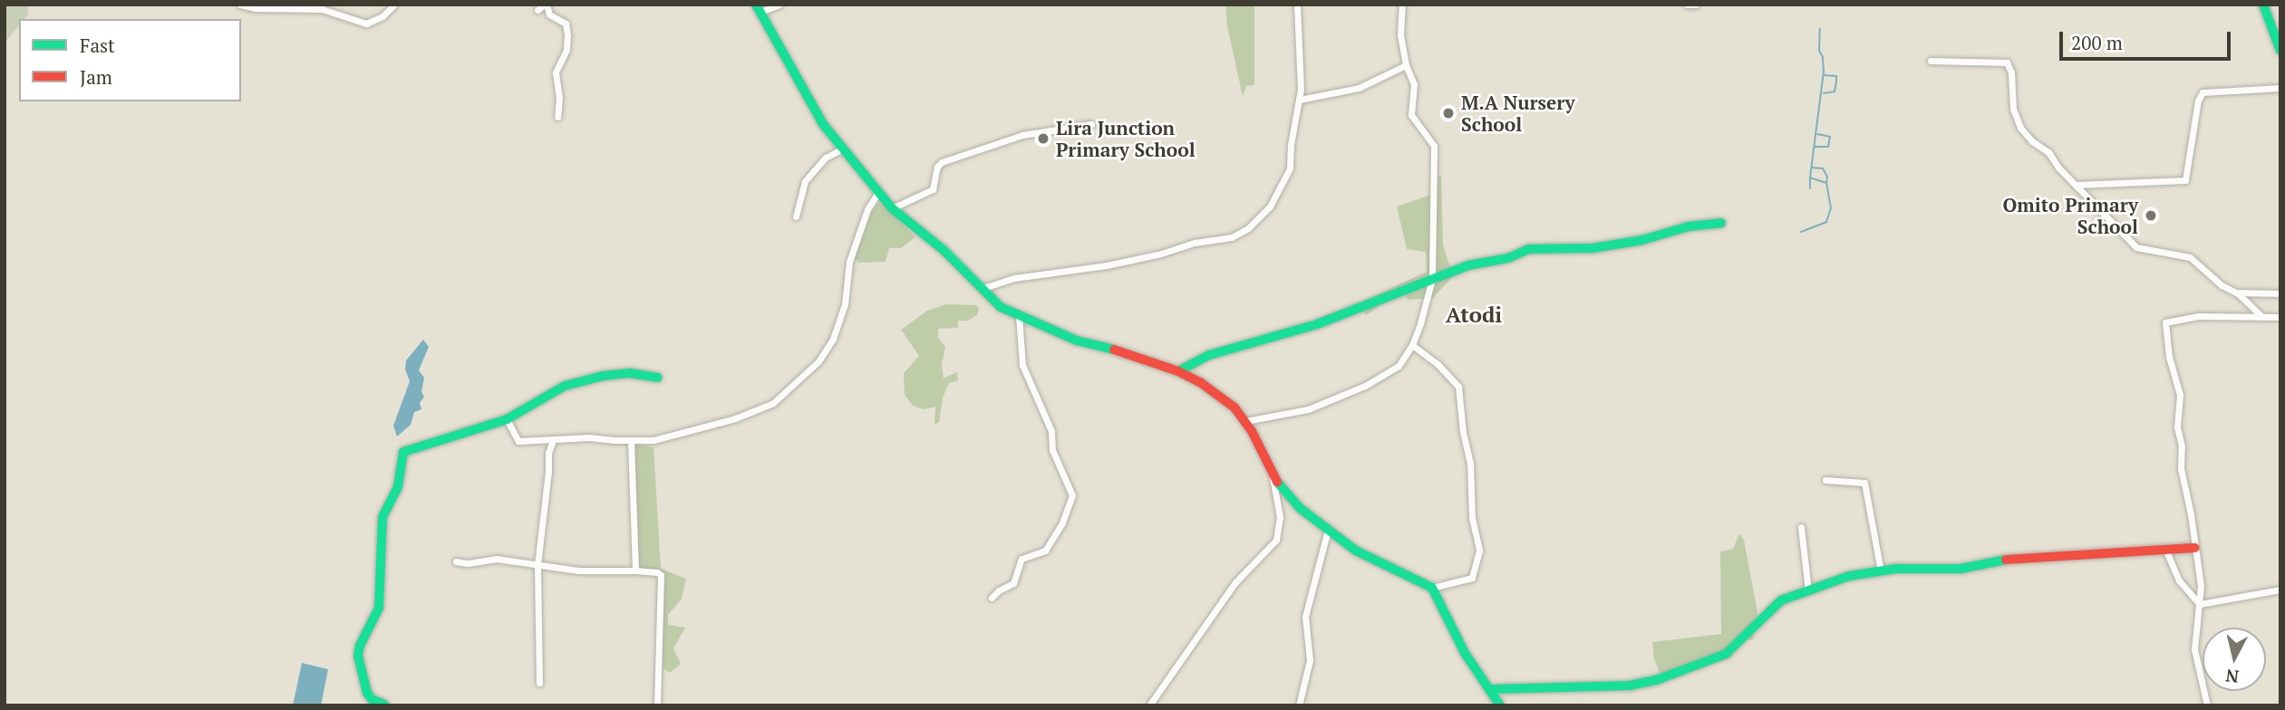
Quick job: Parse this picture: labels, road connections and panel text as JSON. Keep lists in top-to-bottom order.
{
  "districts": ["Atodi"],
  "places": ["M.A Nursery School", "Lira Junction Primary School", "Omito Primary School"],
  "legend": ["Fast", "Jam"],
  "scale_bar": "200 m",
  "north": "bottom"
}
